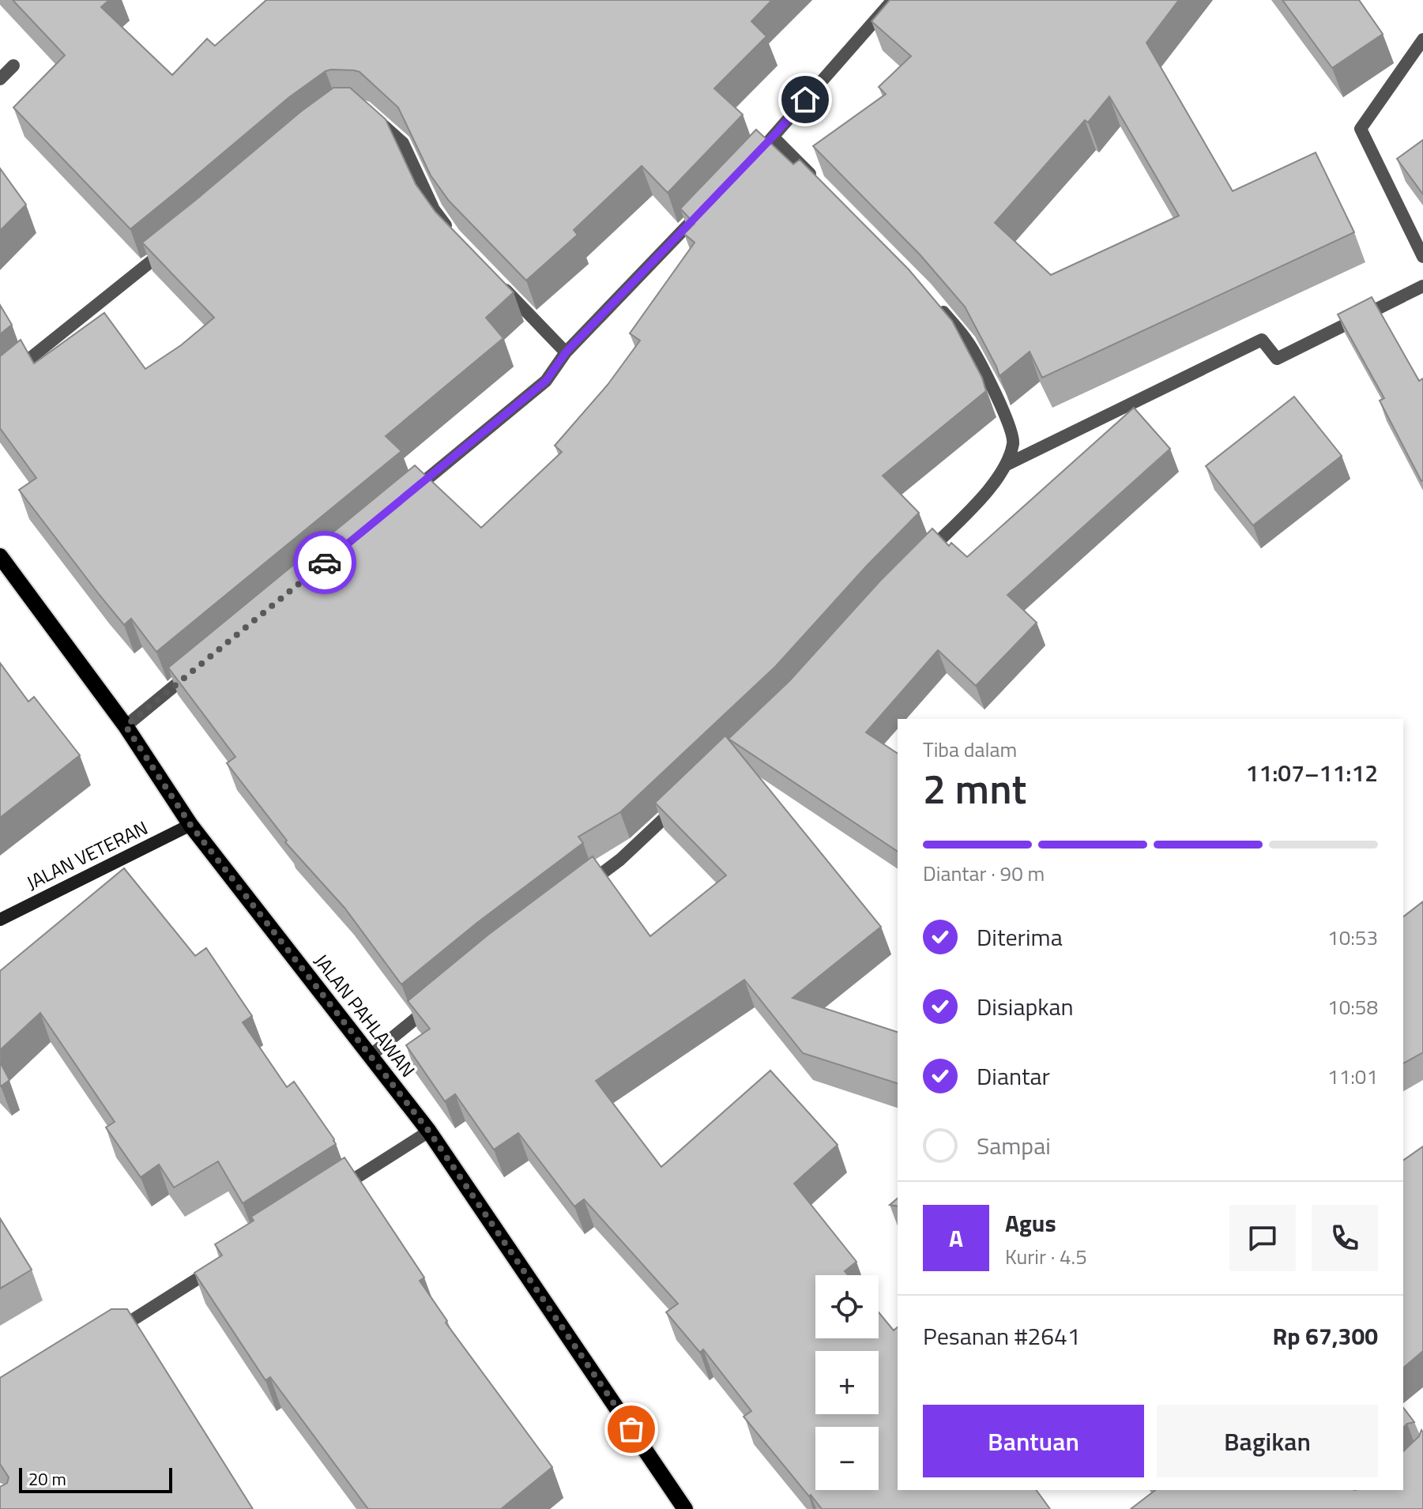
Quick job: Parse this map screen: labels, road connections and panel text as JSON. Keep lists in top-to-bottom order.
{
  "streets": {
    "main road": ["JALAN PAHLAWAN"],
    "street": ["JALAN VETERAN"]
  },
  "crossings": [
    ["JALAN VETERAN", "JALAN PAHLAWAN"]
  ],
  "scale_bar": "20 m",
  "page": {
    "heading": ["2 mnt", "Tiba dalam", "11:07–11:12"],
    "panel": [
      "Agus",
      "Kurir · 4.5",
      "Pesanan #2641",
      "Rp 67,300"
    ],
    "bar": "Diantar · 90 m",
    "list": [
      ["Diterima", "10:53"],
      ["Disiapkan", "10:58"],
      ["Diantar", "11:01"],
      "Sampai"
    ],
    "round": "A",
    "map_buttons": ["+", "−"],
    "buttons": ["Bantuan", "Bagikan"],
    "scale": "20 m"
  }
}
